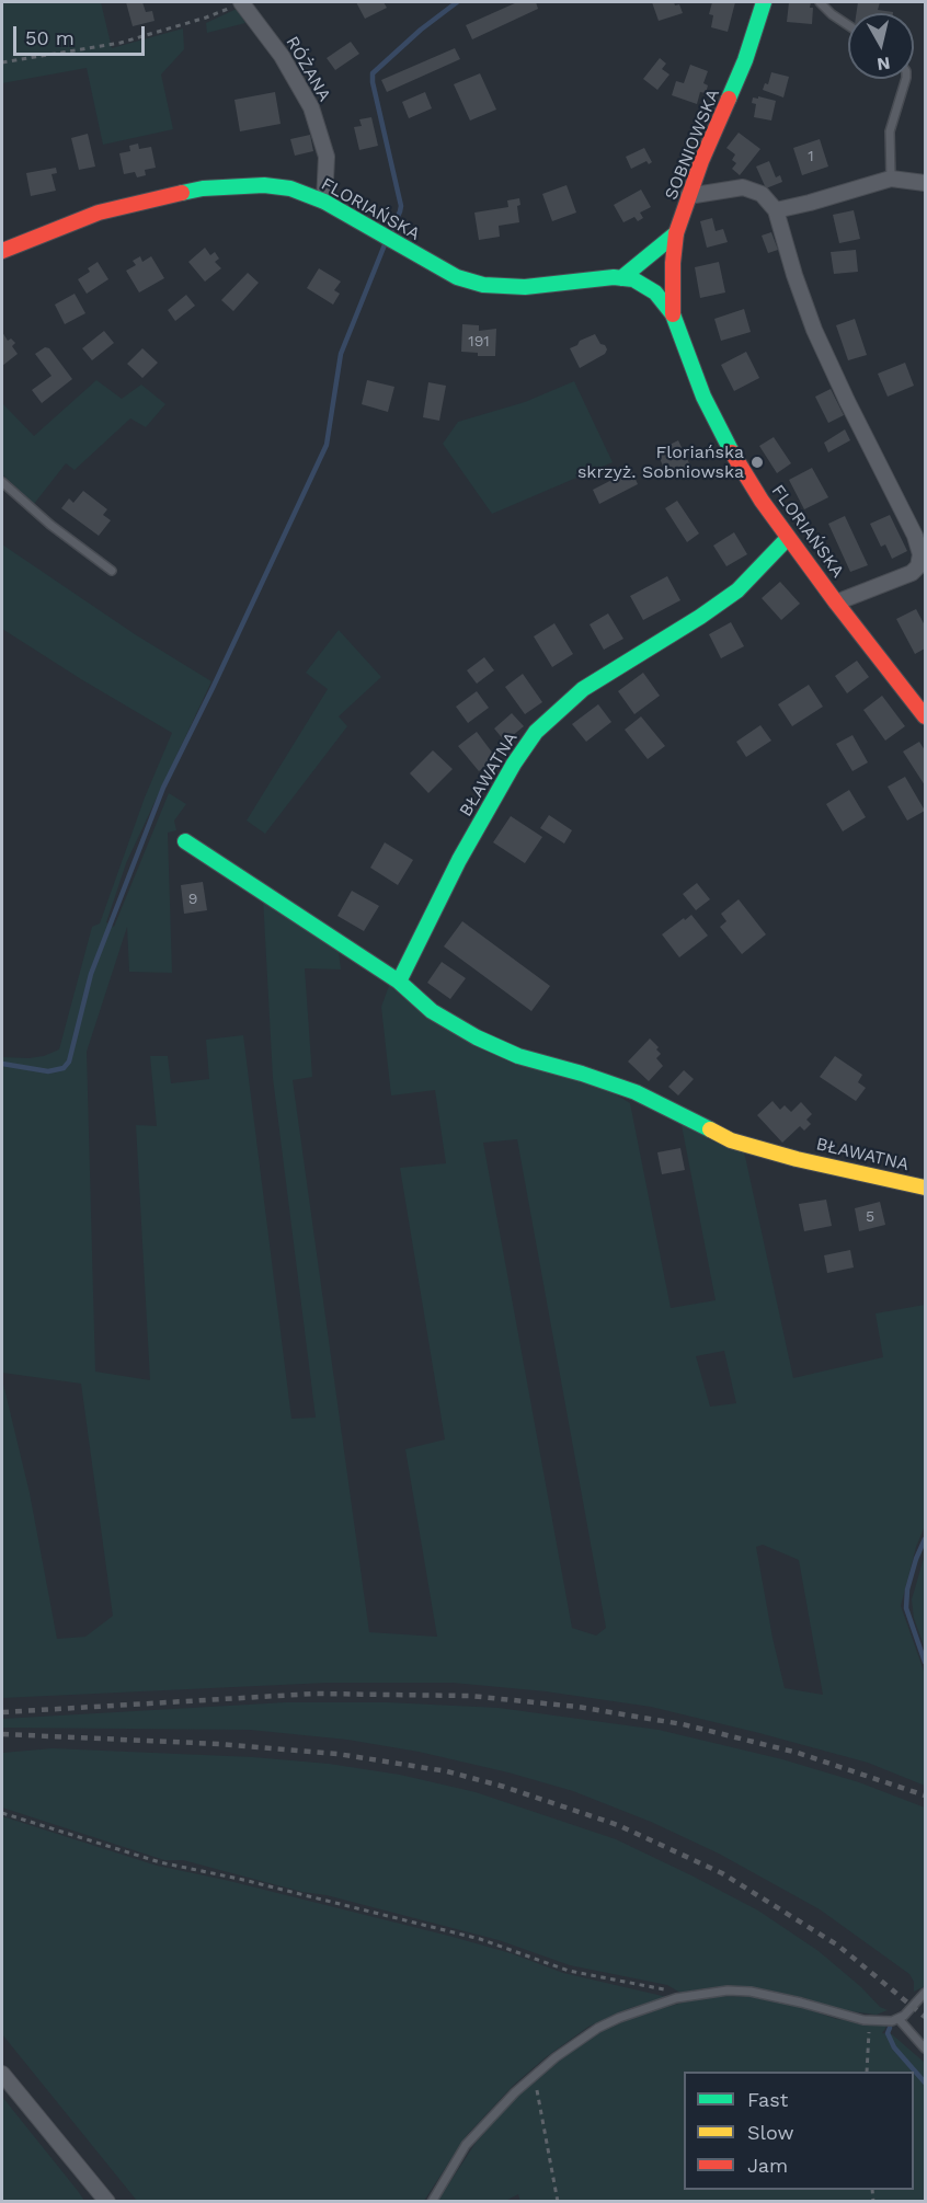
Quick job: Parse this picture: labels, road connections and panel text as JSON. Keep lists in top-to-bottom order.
{
  "streets": {
    "street": [
      "RÓŻANA",
      "SOBNIOWSKA",
      "FLORIAŃSKA",
      "BŁAWATNA"
    ]
  },
  "crossings": [
    ["RÓŻANA", "FLORIAŃSKA"],
    ["SOBNIOWSKA", "FLORIAŃSKA"],
    ["FLORIAŃSKA", "BŁAWATNA"]
  ],
  "places": ["Floriańska skrzyż. Sobniowska"],
  "house_numbers": [
    "1",
    "191",
    "9",
    "5"
  ],
  "legend": ["Fast", "Slow", "Jam"],
  "scale_bar": "50 m",
  "north": "bottom"
}
